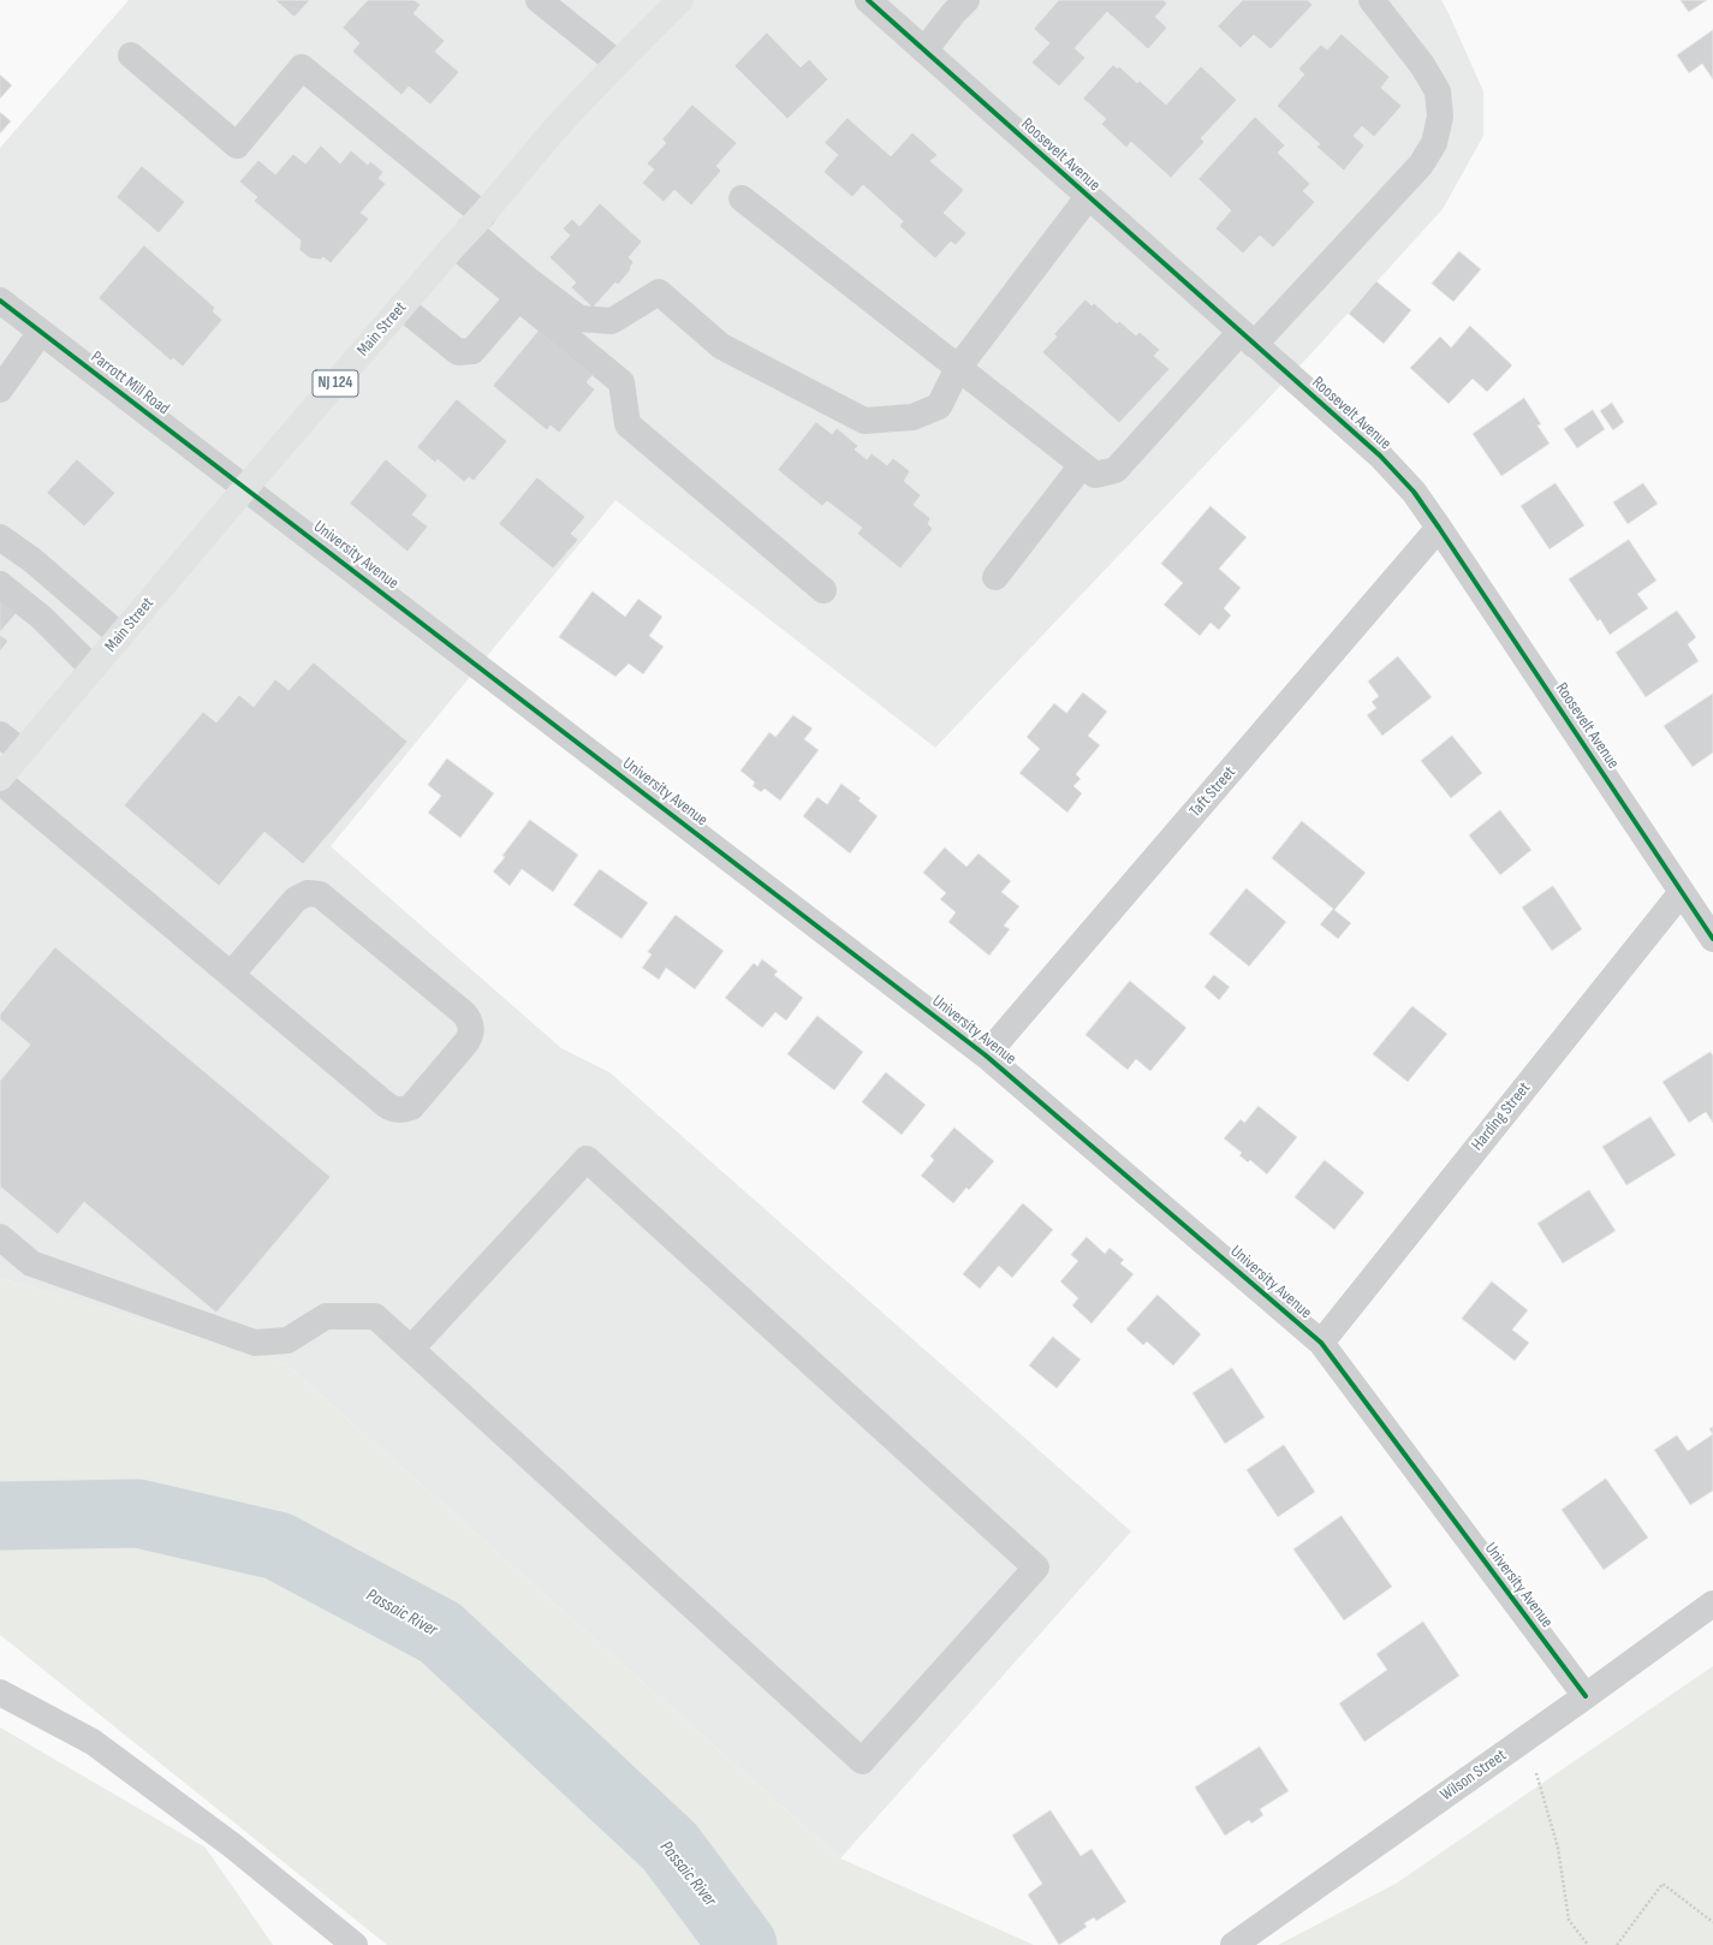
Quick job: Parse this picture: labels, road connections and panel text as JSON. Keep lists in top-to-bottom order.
{
  "streets": {
    "main road": ["Main Street", "NJ 124"],
    "street": [
      "Roosevelt Avenue",
      "Parrott Mill Road",
      "University Avenue",
      "Taft Street",
      "Harding Street",
      "Wilson Street"
    ]
  },
  "crossings": [
    ["Roosevelt Avenue", "Taft Street"],
    ["Roosevelt Avenue", "Harding Street"],
    ["Main Street", "Parrott Mill Road"],
    ["Main Street", "University Avenue"],
    ["Parrott Mill Road", "University Avenue"],
    ["University Avenue", "Taft Street"],
    ["University Avenue", "Harding Street"],
    ["University Avenue", "Wilson Street"]
  ],
  "water": ["Passaic River"]
}
